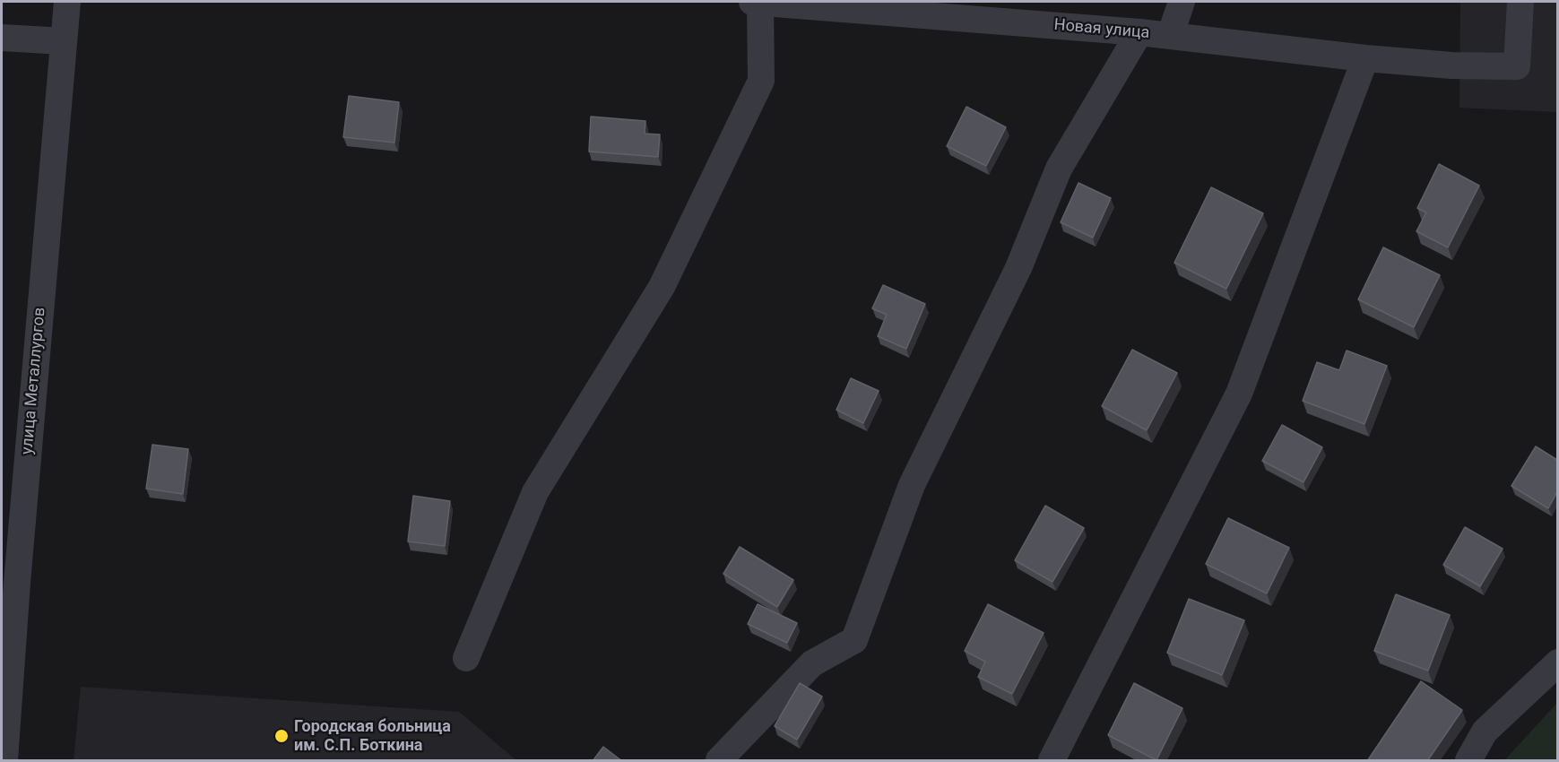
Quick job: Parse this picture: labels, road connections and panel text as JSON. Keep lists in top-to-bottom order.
{
  "streets": {
    "street": ["Новая улица", "улица Металлургов"]
  },
  "places": ["Городская больница им. С.П. Боткина"]
}
